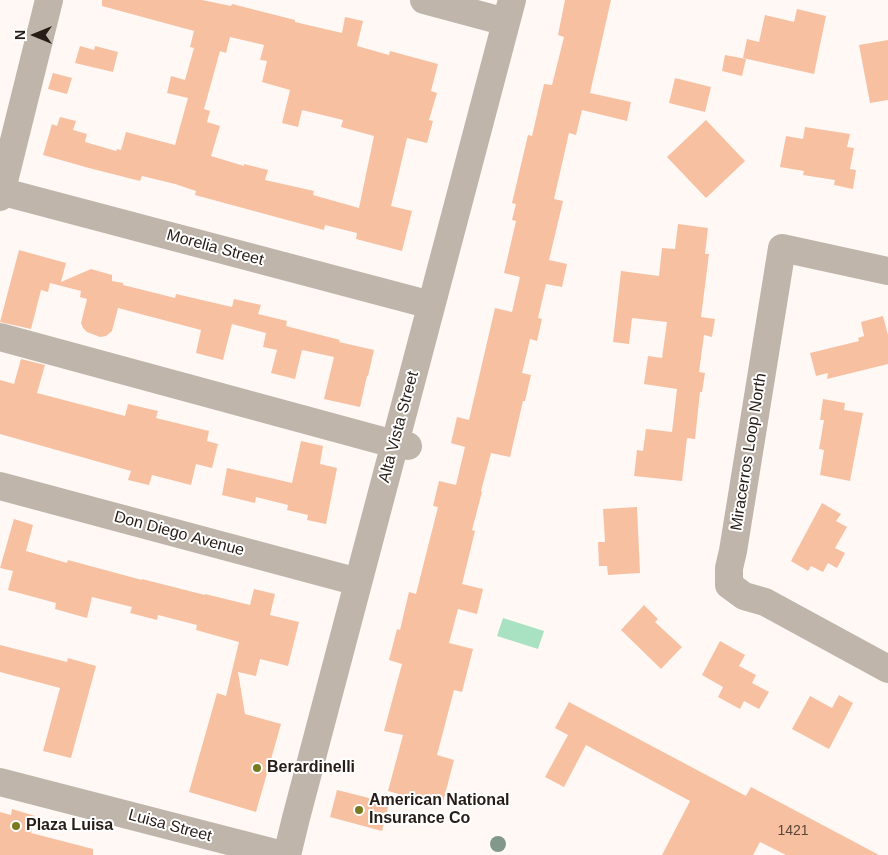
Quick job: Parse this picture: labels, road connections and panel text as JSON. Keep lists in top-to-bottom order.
{
  "streets": {
    "street": [
      "Morelia Street",
      "Alta Vista Street",
      "Miracerros Loop North",
      "Don Diego Avenue",
      "Luisa Street"
    ]
  },
  "crossings": [
    ["Morelia Street", "Alta Vista Street"],
    ["Alta Vista Street", "Don Diego Avenue"]
  ],
  "places": ["Berardinelli", "American National Insurance Co", "Plaza Luisa"],
  "house_numbers": ["1421"],
  "north": "left"
}
